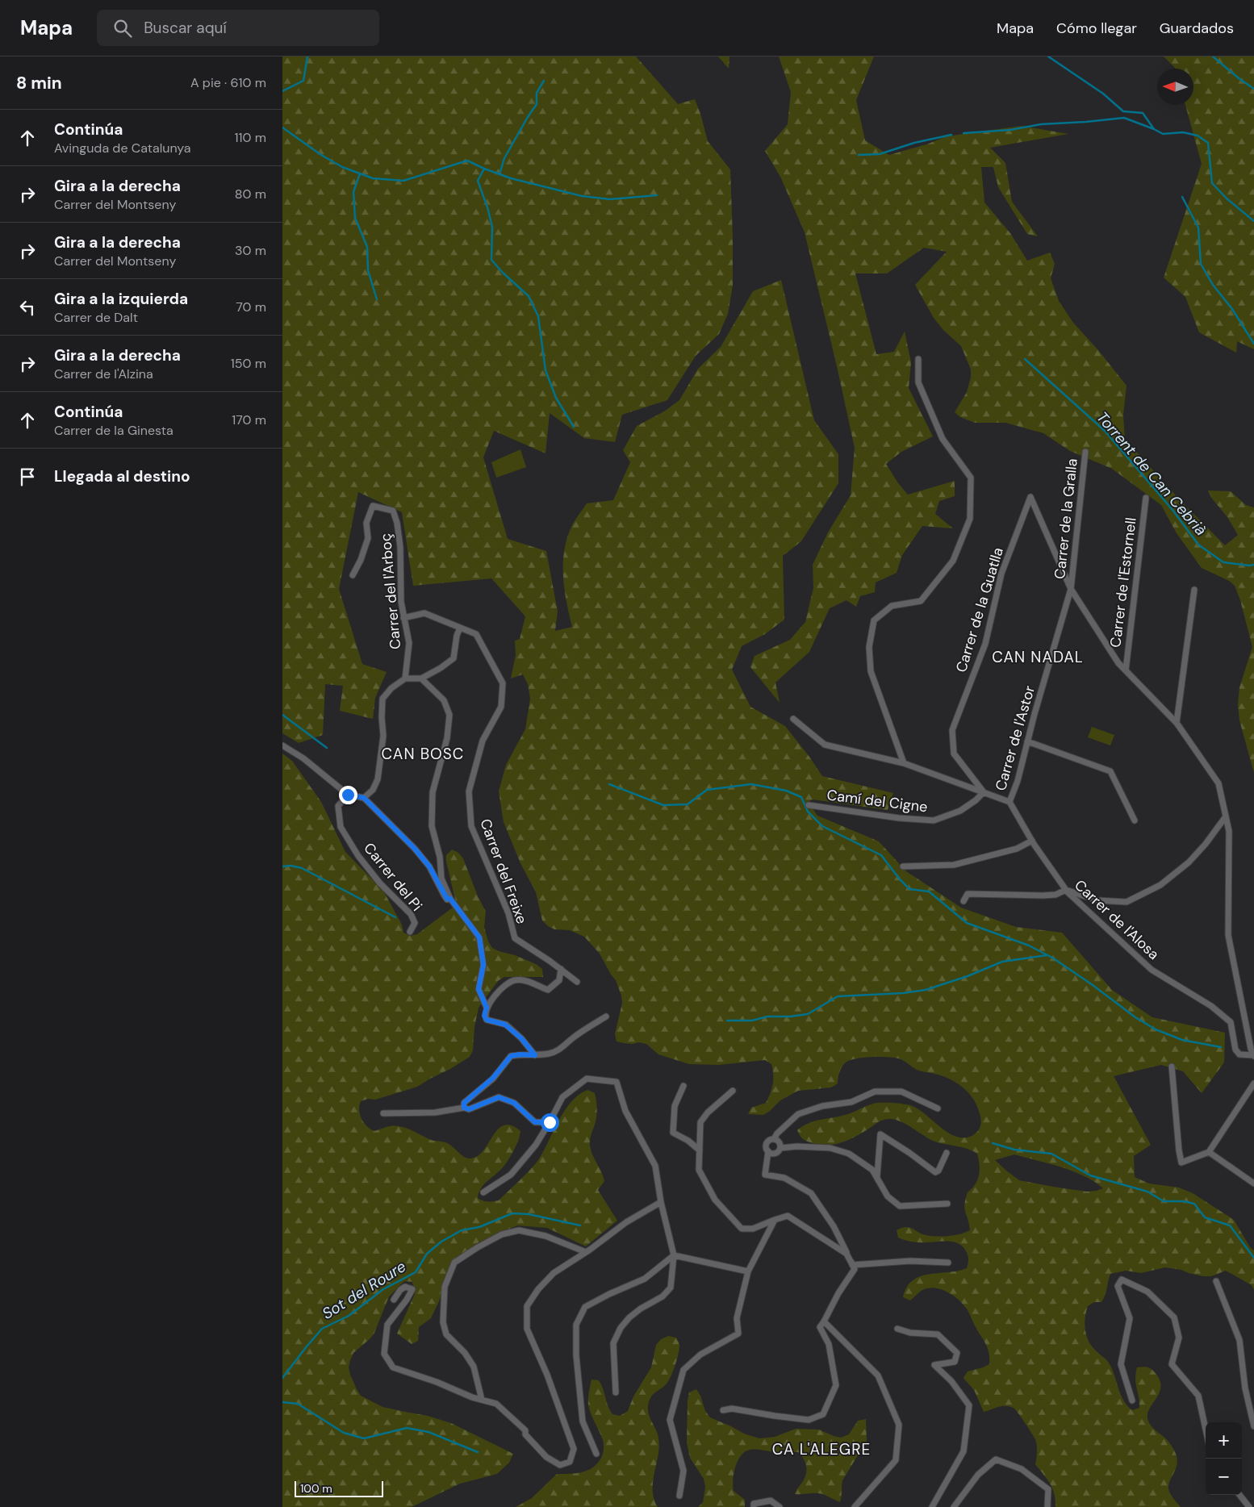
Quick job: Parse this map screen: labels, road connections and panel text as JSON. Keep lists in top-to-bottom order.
{
  "streets": {
    "street": [
      "Carrer de la Gralla",
      "Carrer de l'Estornell",
      "Carrer del l'Arboç",
      "Carrer de la Guatlla",
      "Carrer de l'Astor",
      "Camí del Cigne",
      "Carrer del Freixe",
      "Carrer del Pi",
      "Carrer de l'Alosa"
    ]
  },
  "crossings": [
    ["Carrer de la Gralla", "Carrer de la Guatlla"],
    ["Carrer de la Gralla", "Carrer de l'Astor"],
    ["Carrer del l'Arboç", "Carrer del Freixe"],
    ["Carrer de la Guatlla", "Carrer de l'Astor"],
    ["Carrer de la Guatlla", "Camí del Cigne"],
    ["Carrer de l'Astor", "Carrer de l'Alosa"]
  ],
  "districts": ["CAN NADAL", "CAN BOSC", "CA L'ALEGRE"],
  "water": ["Torrent de Can Cebrià", "Sot del Roure"],
  "scale_bar": "100 m",
  "north": "left",
  "page": {
    "header": "Mapa",
    "search": "Buscar aquí",
    "nav": ["Mapa", "Cómo llegar", "Guardados"],
    "heading": ["8 min", "A pie · 610 m"],
    "list": [
      ["Continúa", "Avinguda de Catalunya", "110 m"],
      ["Gira a la derecha", "Carrer del Montseny", "80 m"],
      ["Gira a la derecha", "Carrer del Montseny", "30 m"],
      ["Gira a la izquierda", "Carrer de Dalt", "70 m"],
      ["Gira a la derecha", "Carrer de l'Alzina", "150 m"],
      ["Continúa", "Carrer de la Ginesta", "170 m"],
      "Llegada al destino"
    ],
    "map_buttons": ["+", "−"],
    "scale": "100 m"
  }
}
